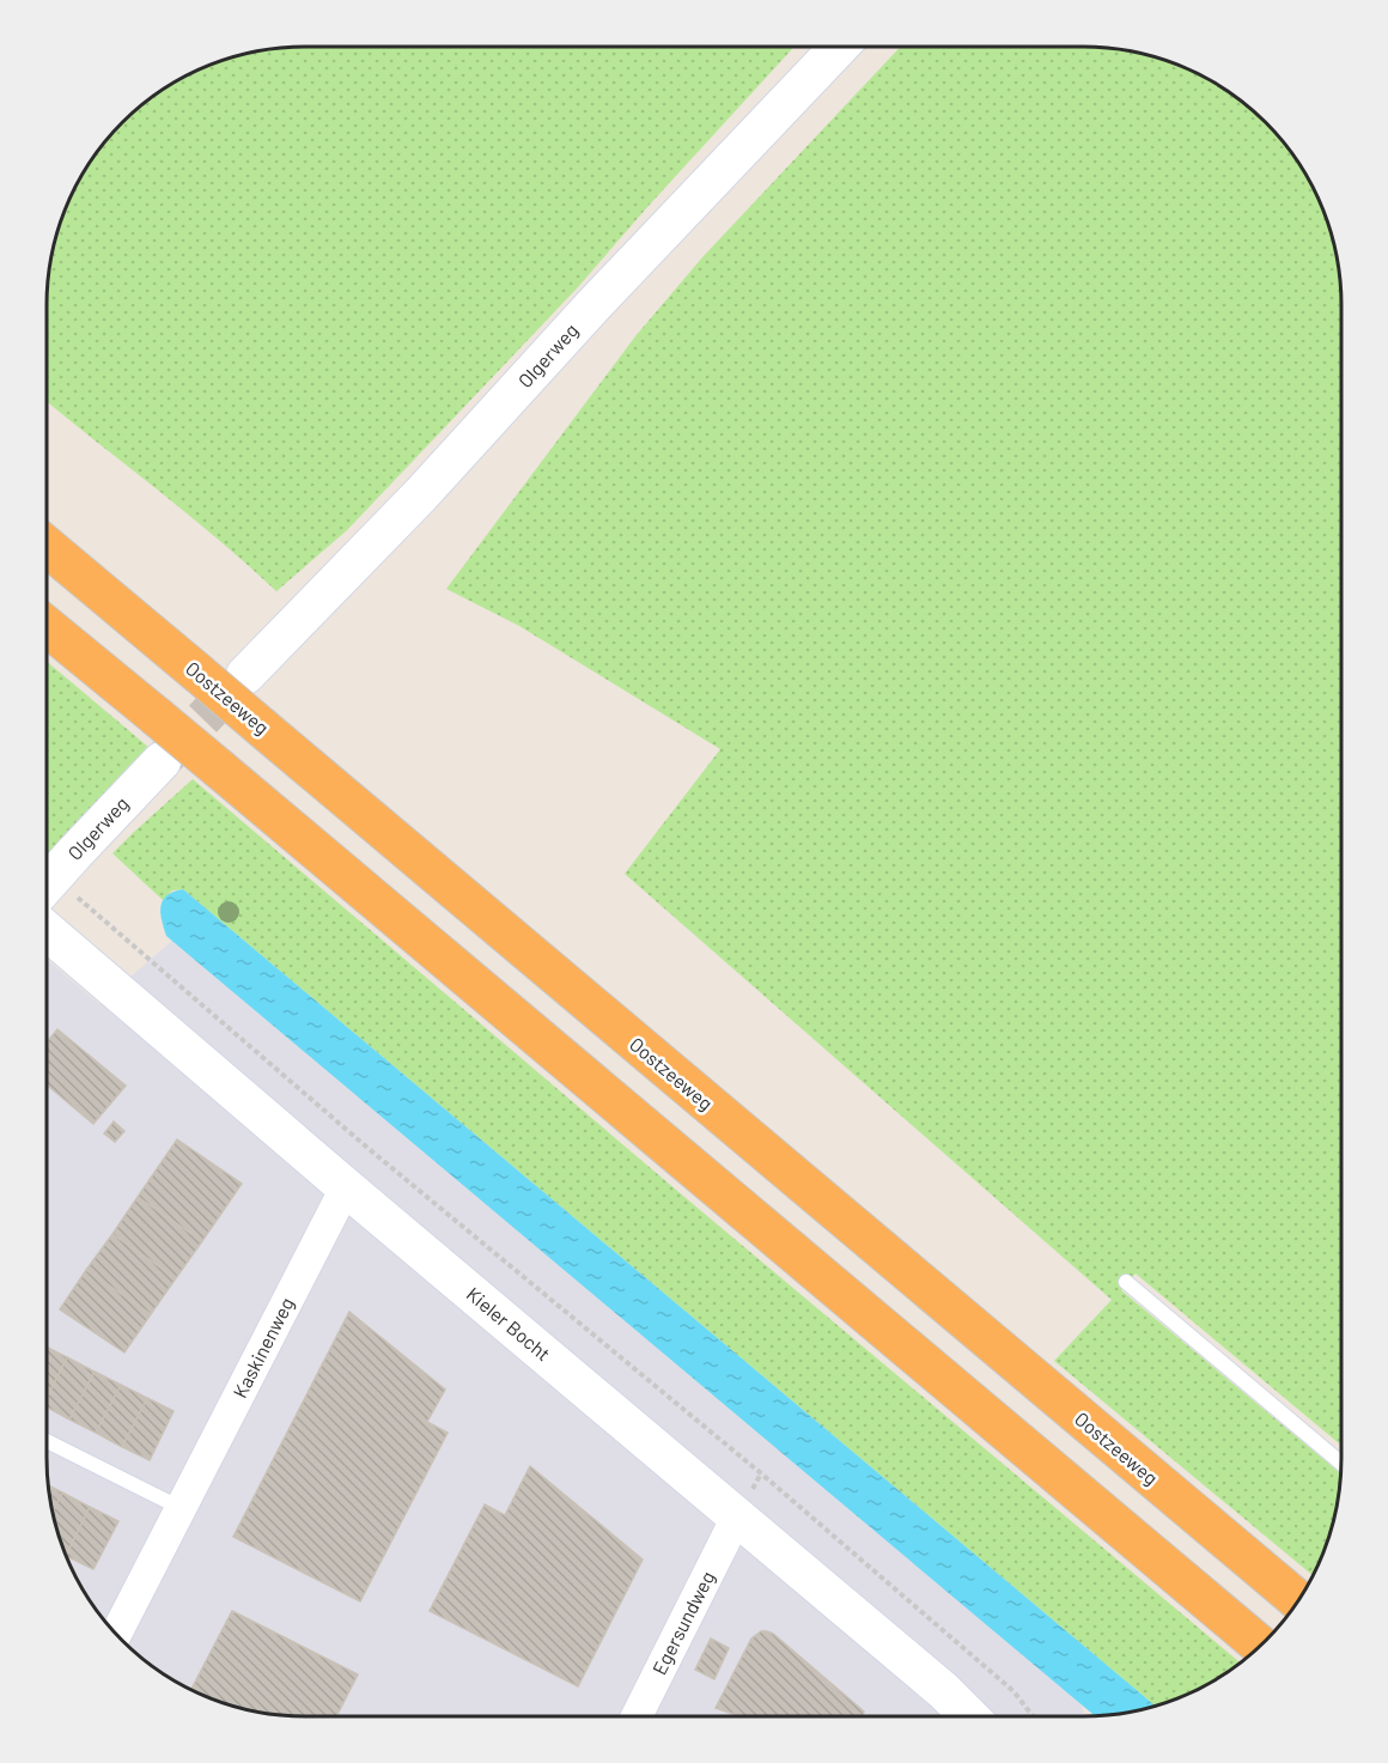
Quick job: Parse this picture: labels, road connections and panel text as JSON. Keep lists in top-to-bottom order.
{
  "streets": {
    "highway": ["Oostzeeweg"],
    "street": [
      "Olgerweg",
      "Kieler Bocht",
      "Kaskinenweg",
      "Egersundweg"
    ]
  },
  "crossings": [
    ["Kieler Bocht", "Kaskinenweg"],
    ["Kieler Bocht", "Egersundweg"]
  ]
}
